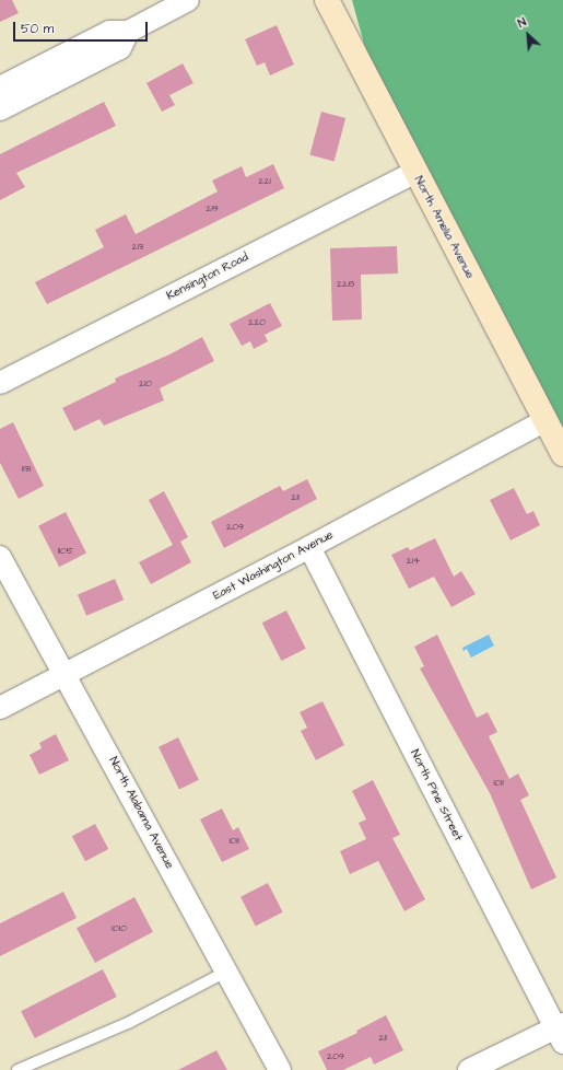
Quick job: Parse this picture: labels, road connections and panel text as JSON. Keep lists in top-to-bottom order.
{
  "streets": {
    "main road": ["North Amelia Avenue"],
    "street": [
      "Kensington Road",
      "East Washington Avenue",
      "North Pine Street",
      "North Alabama Avenue"
    ]
  },
  "crossings": [
    ["North Amelia Avenue", "Kensington Road"],
    ["North Amelia Avenue", "East Washington Avenue"],
    ["East Washington Avenue", "North Pine Street"],
    ["East Washington Avenue", "North Alabama Avenue"]
  ],
  "house_numbers": [
    "221",
    "219",
    "213",
    "228",
    "220",
    "210",
    "1131",
    "211",
    "209",
    "1105",
    "214",
    "1011",
    "1011",
    "1010",
    "211",
    "209"
  ],
  "scale_bar": "50 m",
  "north": "top left"
}
